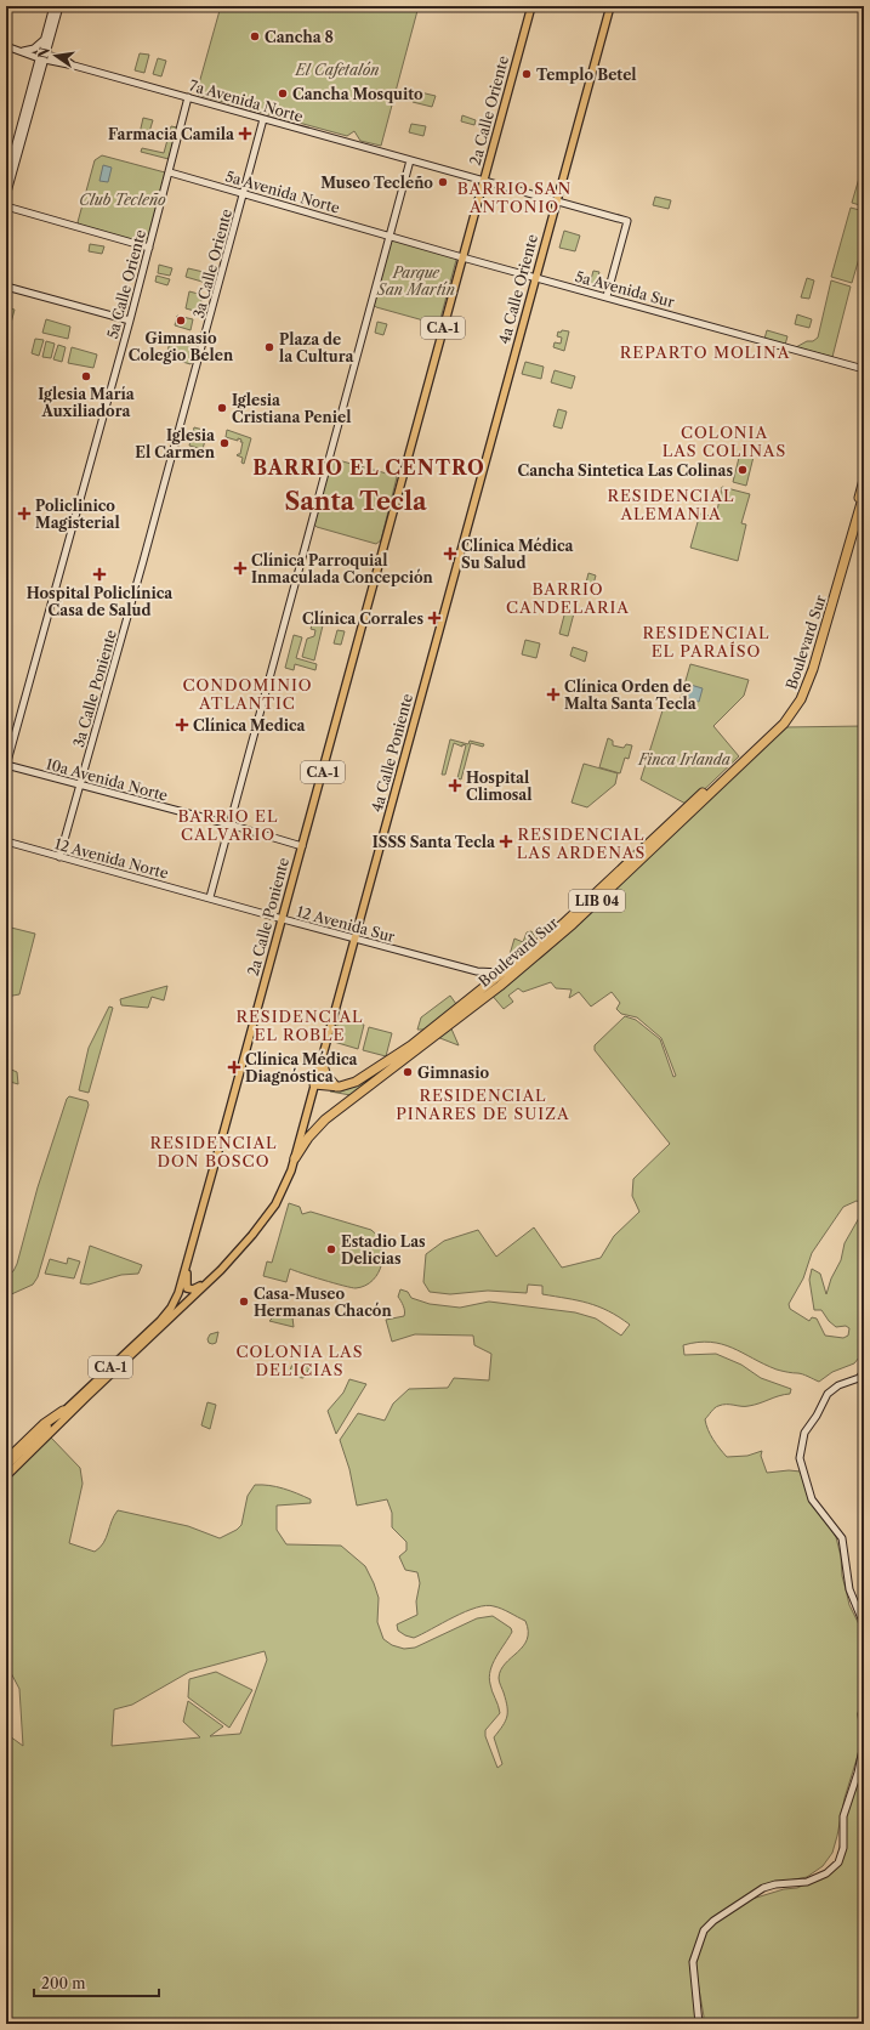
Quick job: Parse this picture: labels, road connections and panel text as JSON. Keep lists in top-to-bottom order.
{
  "streets": {
    "highway": ["Boulevard Sur", "LIB 04"],
    "main road": [
      "2a Calle Oriente",
      "4a Calle Oriente",
      "CA-1",
      "4a Calle Poniente",
      "2a Calle Poniente"
    ],
    "street": [
      "7a Avenida Norte",
      "5a Avenida Norte",
      "3a Calle Oriente",
      "5a Calle Oriente",
      "5a Avenida Sur",
      "3a Calle Poniente",
      "10a Avenida Norte",
      "12 Avenida Norte",
      "12 Avenida Sur"
    ]
  },
  "crossings": [
    ["7a Avenida Norte", "2a Calle Oriente"],
    ["7a Avenida Norte", "3a Calle Oriente"],
    ["7a Avenida Norte", "5a Calle Oriente"],
    ["7a Avenida Norte", "4a Calle Oriente"],
    ["7a Avenida Norte", "5a Avenida Sur"],
    ["2a Calle Oriente", "5a Avenida Sur"],
    ["2a Calle Oriente", "2a Calle Poniente"],
    ["5a Avenida Norte", "3a Calle Oriente"],
    ["5a Avenida Norte", "5a Calle Oriente"],
    ["5a Avenida Norte", "5a Avenida Sur"],
    ["3a Calle Oriente", "3a Calle Poniente"],
    ["5a Calle Oriente", "10a Avenida Norte"],
    ["4a Calle Oriente", "5a Avenida Sur"],
    ["4a Calle Oriente", "4a Calle Poniente"],
    ["CA-1", "Boulevard Sur"],
    ["CA-1", "4a Calle Poniente"],
    ["CA-1", "2a Calle Poniente"],
    ["Boulevard Sur", "4a Calle Poniente"],
    ["Boulevard Sur", "12 Avenida Sur"],
    ["3a Calle Poniente", "10a Avenida Norte"],
    ["3a Calle Poniente", "12 Avenida Norte"],
    ["4a Calle Poniente", "12 Avenida Sur"],
    ["10a Avenida Norte", "2a Calle Poniente"],
    ["12 Avenida Norte", "12 Avenida Sur"],
    ["2a Calle Poniente", "12 Avenida Sur"]
  ],
  "districts": [
    "BARRIO SAN ANTONIO",
    "REPARTO MOLINA",
    "COLONIA LAS COLINAS",
    "BARRIO EL CENTRO",
    "RESIDENCIAL ALEMANIA",
    "Santa Tecla",
    "BARRIO CANDELARIA",
    "RESIDENCIAL EL PARAÍSO",
    "CONDOMINIO ATLANTIC",
    "BARRIO EL CALVARIO",
    "RESIDENCIAL LAS ARDENAS",
    "RESIDENCIAL EL ROBLE",
    "RESIDENCIAL PINARES DE SUIZA",
    "RESIDENCIAL DON BOSCO",
    "COLONIA LAS DELICIAS"
  ],
  "parks": [
    "El Cafetalón",
    "Club Tecleño",
    "Parque San Martín",
    "Finca Irlanda"
  ],
  "places": {
    "other": [
      "Cancha 8",
      "Templo Betel",
      "Cancha Mosquito",
      "Museo Tecleño",
      "Gimnasio Colegio Belen",
      "Plaza de la Cultura",
      "Iglesia María Auxiliadora",
      "Iglesia Cristiana Peniel",
      "Iglesia El Carmen",
      "Cancha Sintetica Las Colinas",
      "Gimnasio",
      "Estadio Las Delicias",
      "Casa-Museo Hermanas Chacón"
    ],
    "health": [
      "Farmacia Camila",
      "Policlinico Magisterial",
      "Clínica Médica Su Salud",
      "Clínica Parroquial Inmaculada Concepción",
      "Hospital Policlínica Casa de Salud",
      "Clínica Corrales",
      "Clínica Orden de Malta Santa Tecla",
      "Clínica Medica",
      "Hospital Climosal",
      "ISSS Santa Tecla",
      "Clínica Médica Diagnóstica"
    ]
  },
  "scale_bar": "200 m",
  "north": "left"
}
